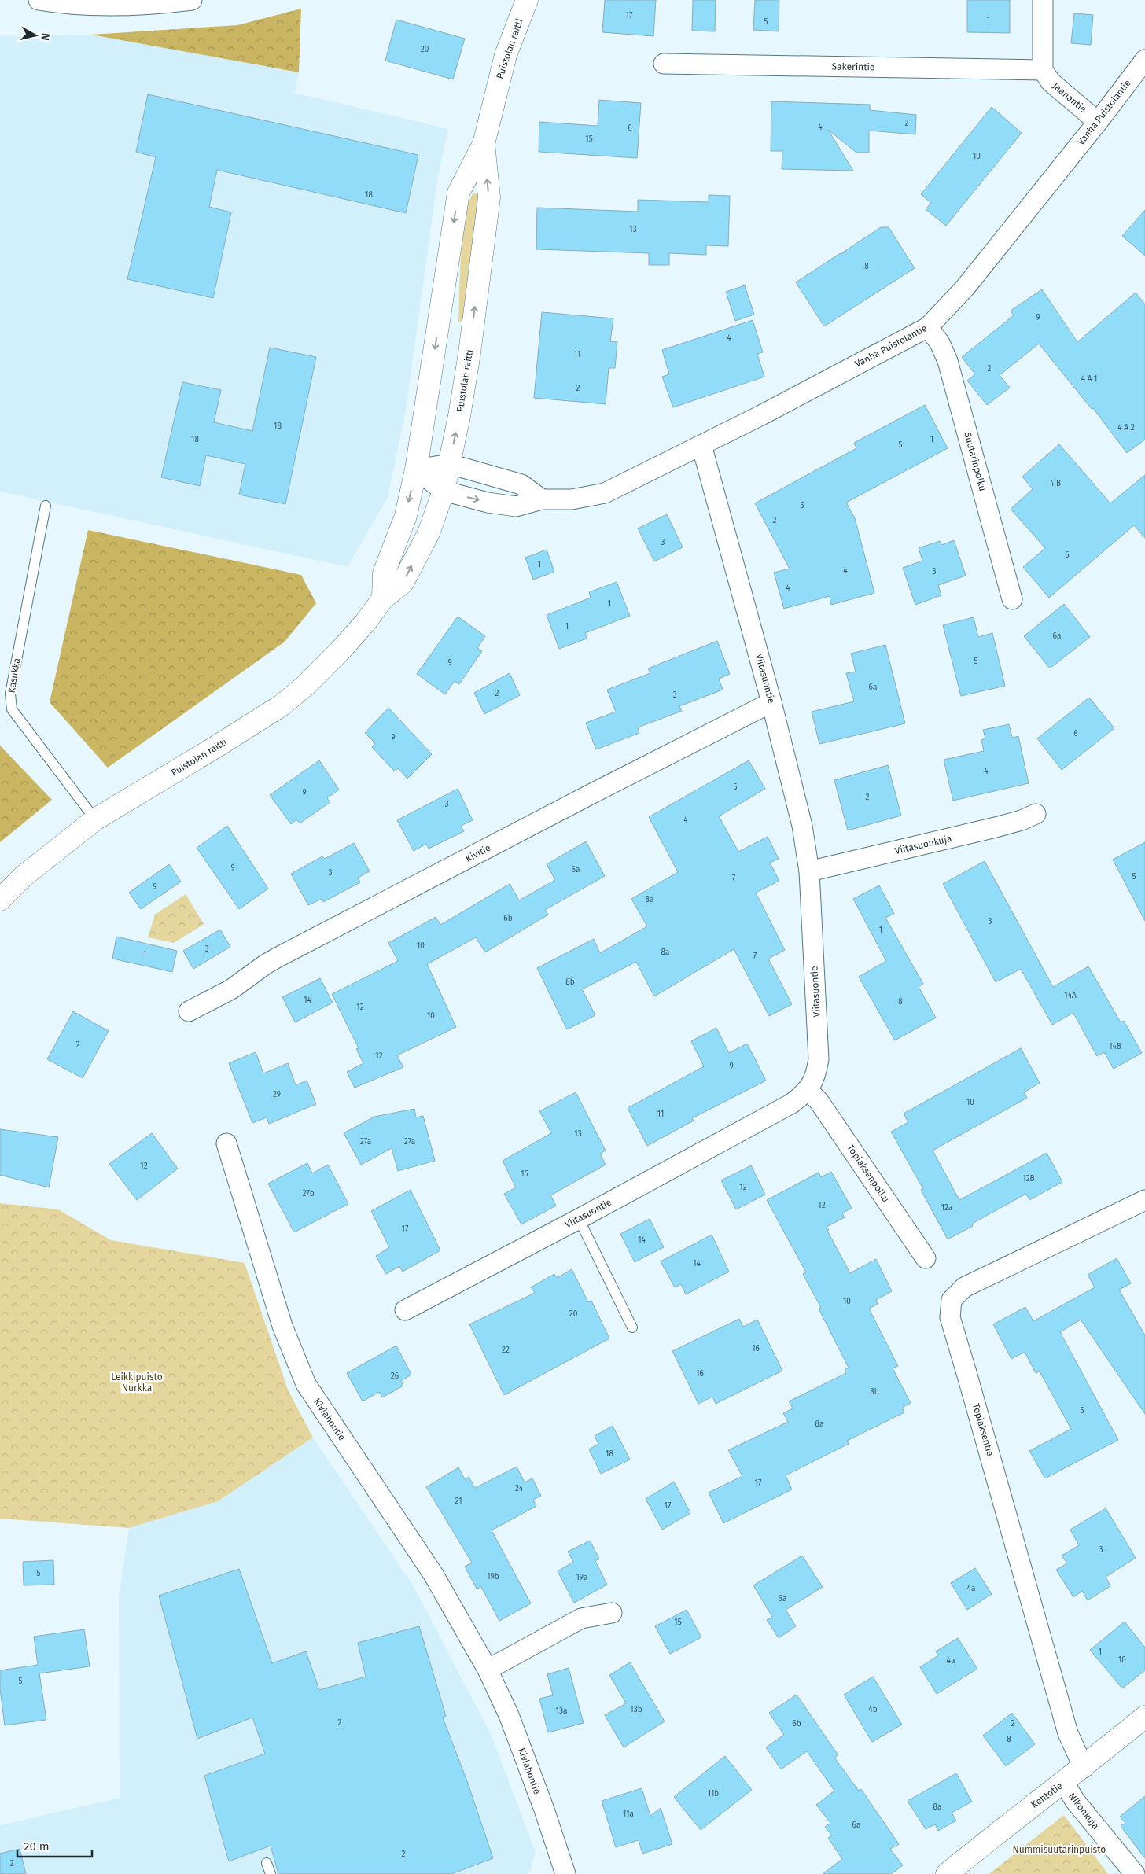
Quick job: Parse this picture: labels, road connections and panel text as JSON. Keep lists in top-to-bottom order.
{
  "streets": {
    "main road": ["Puistolan raitti", "Kehtotie"],
    "street": [
      "Sakerintie",
      "Jaanantie",
      "Vanha Puistolantie",
      "Suutarinpolku",
      "Viitasuontie",
      "Viitasuonkuja",
      "Kivitie",
      "Topiaksenpolku",
      "Kiviahontie",
      "Topiaksentie",
      "Nikonkuja"
    ],
    "lane": ["Kasukka"]
  },
  "crossings": [
    ["Puistolan raitti", "Vanha Puistolantie"],
    ["Puistolan raitti", "Kasukka"],
    ["Sakerintie", "Jaanantie"],
    ["Jaanantie", "Vanha Puistolantie"],
    ["Vanha Puistolantie", "Suutarinpolku"],
    ["Vanha Puistolantie", "Viitasuontie"],
    ["Viitasuontie", "Viitasuonkuja"],
    ["Viitasuontie", "Kivitie"],
    ["Viitasuontie", "Topiaksenpolku"],
    ["Topiaksentie", "Kehtotie"],
    ["Kehtotie", "Nikonkuja"]
  ],
  "parks": ["Leikkipuisto Nurkka", "Nummisuutarinpuisto"],
  "house_numbers": [
    "17",
    "1",
    "5",
    "20",
    "2",
    "4",
    "6",
    "15",
    "10",
    "18",
    "13",
    "8",
    "9",
    "4",
    "11",
    "2",
    "4 A 1",
    "2",
    "18",
    "4 A 2",
    "18",
    "1",
    "5",
    "4 B",
    "5",
    "2",
    "3",
    "6",
    "1",
    "4",
    "3",
    "4",
    "1",
    "1",
    "6a",
    "5",
    "9",
    "6a",
    "2",
    "3",
    "6",
    "9",
    "4",
    "5",
    "9",
    "2",
    "3",
    "4",
    "9",
    "6a",
    "3",
    "5",
    "7",
    "9",
    "8a",
    "6b",
    "3",
    "1",
    "10",
    "3",
    "8a",
    "1",
    "7",
    "8b",
    "14A",
    "14",
    "8",
    "12",
    "10",
    "2",
    "14B",
    "12",
    "9",
    "29",
    "10",
    "11",
    "13",
    "27a",
    "27a",
    "12",
    "15",
    "12B",
    "12",
    "27b",
    "12",
    "12a",
    "17",
    "14",
    "14",
    "10",
    "20",
    "16",
    "22",
    "16",
    "26",
    "8b",
    "5",
    "8a",
    "18",
    "17",
    "24",
    "21",
    "17",
    "3",
    "5",
    "19b",
    "19a",
    "4a",
    "6a",
    "15",
    "1",
    "10",
    "4a",
    "5",
    "13b",
    "4b",
    "13a",
    "2",
    "6b",
    "2",
    "8",
    "11b",
    "8a",
    "11a",
    "6a",
    "2",
    "2"
  ],
  "scale_bar": "20 m",
  "north": "right"
}
